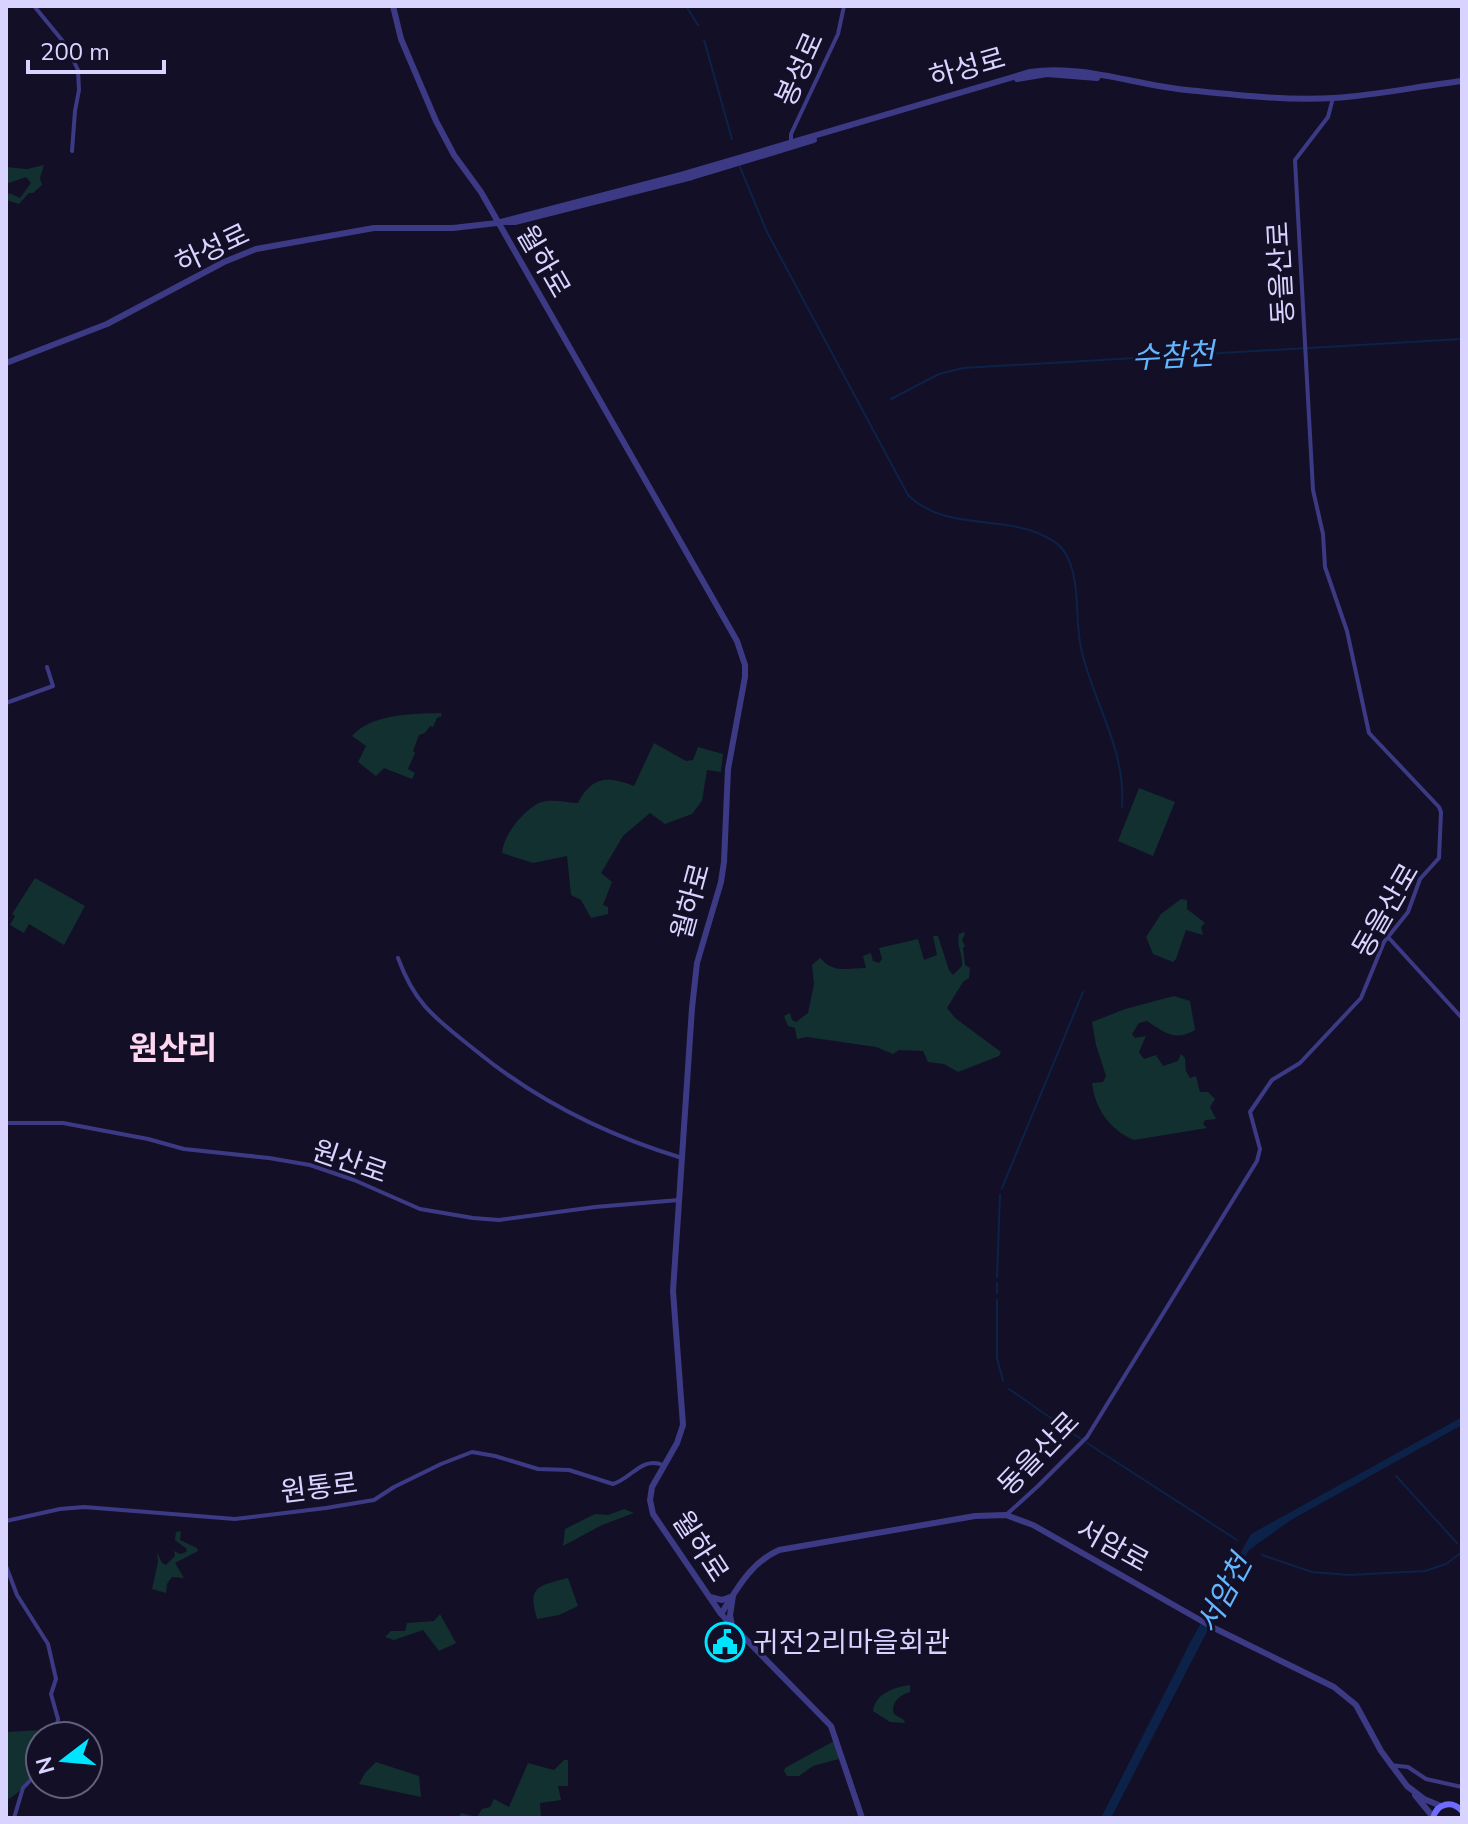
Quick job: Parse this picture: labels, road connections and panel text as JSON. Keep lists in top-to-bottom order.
{
  "streets": {
    "street": [
      "하성로",
      "봉성로",
      "월하로",
      "동을산로",
      "원산로",
      "원통로",
      "서암로"
    ]
  },
  "crossings": [
    ["하성로", "봉성로"],
    ["하성로", "월하로"],
    ["하성로", "동을산로"],
    ["월하로", "원산로"],
    ["월하로", "원통로"],
    ["월하로", "서암로"],
    ["동을산로", "서암로"]
  ],
  "districts": ["원산리"],
  "water": ["수참천", "서암천"],
  "places": {
    "public building": ["귀전2리마을회관"]
  },
  "scale_bar": "200 m",
  "north": "left"
}
